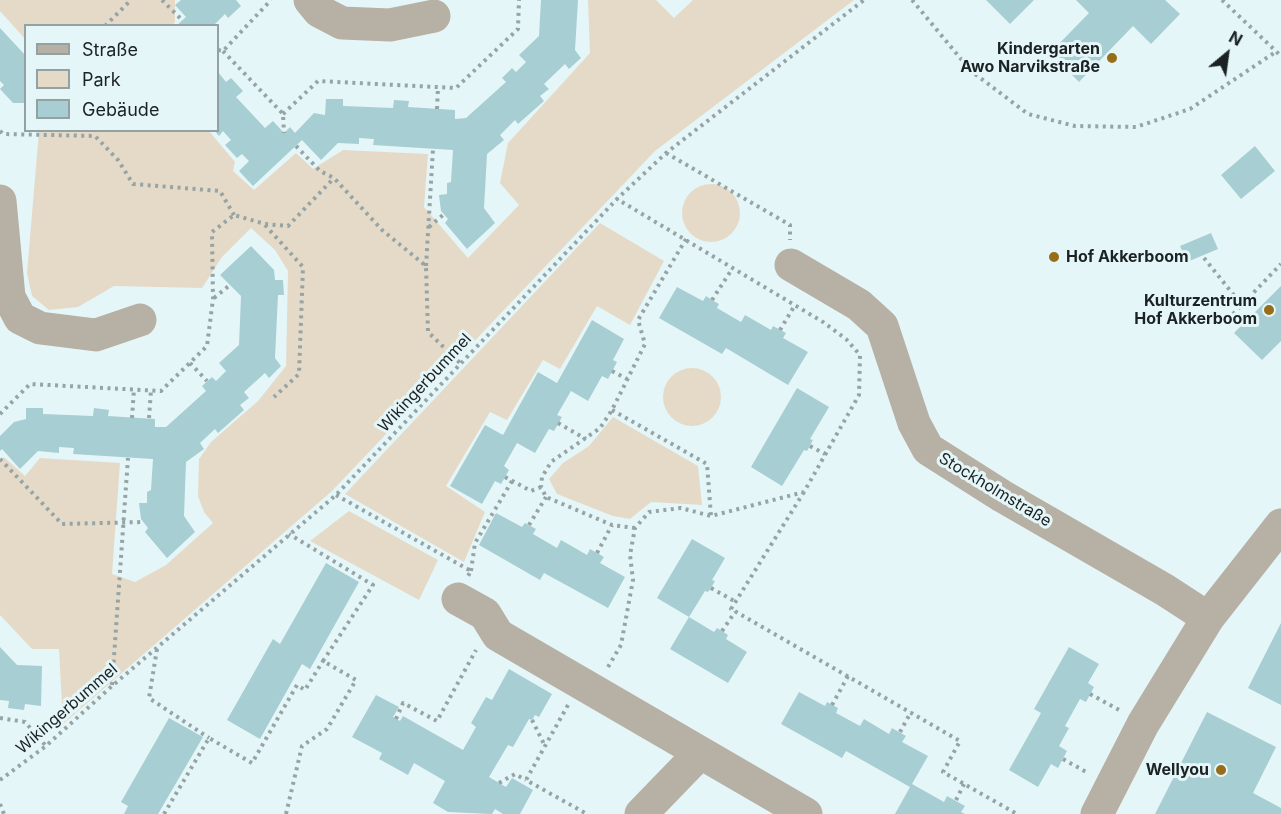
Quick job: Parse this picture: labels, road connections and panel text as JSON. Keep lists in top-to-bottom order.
{
  "streets": {
    "street": ["Stockholmstraße"],
    "path": ["Wikingerbummel"]
  },
  "places": [
    "Kindergarten Awo Narvikstraße",
    "Hof Akkerboom",
    "Kulturzentrum Hof Akkerboom",
    "Wellyou"
  ],
  "legend": ["Straße", "Park", "Gebäude"],
  "north": "top right"
}
